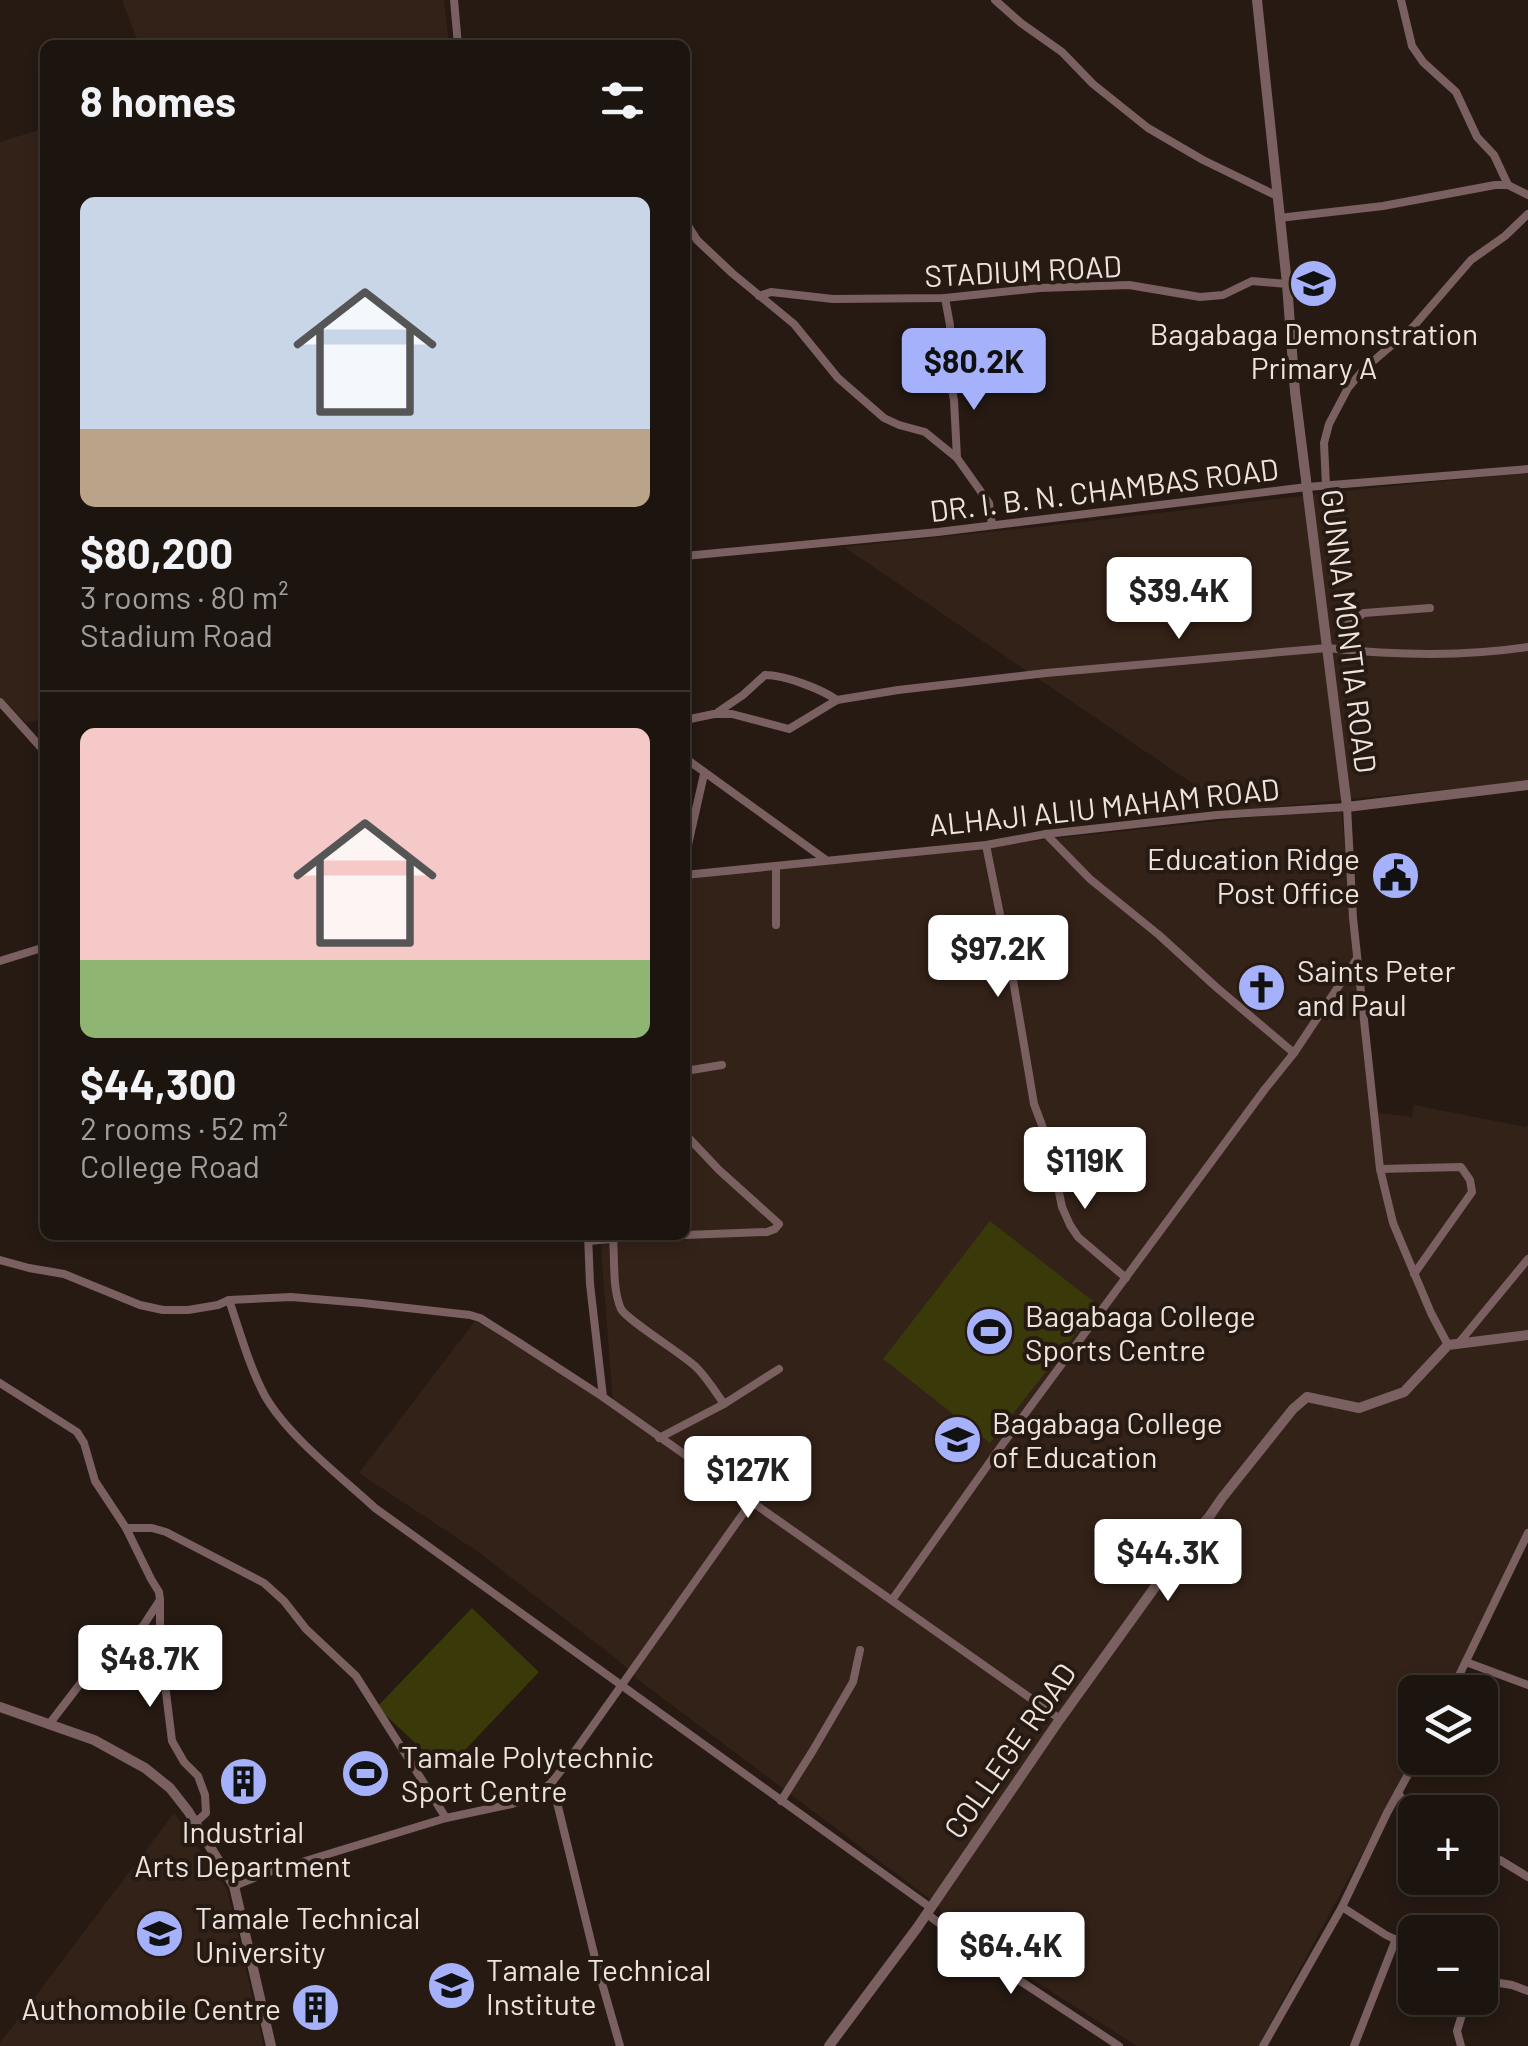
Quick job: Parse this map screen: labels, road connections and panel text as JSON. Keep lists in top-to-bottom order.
{
  "streets": {
    "street": [
      "STADIUM ROAD",
      "DR. I. B. N. CHAMBAS ROAD",
      "GUNNA MONTIA ROAD",
      "ALHAJI ALIU MAHAM ROAD",
      "COLLEGE ROAD"
    ]
  },
  "crossings": [
    ["STADIUM ROAD", "GUNNA MONTIA ROAD"],
    ["DR. I. B. N. CHAMBAS ROAD", "GUNNA MONTIA ROAD"],
    ["GUNNA MONTIA ROAD", "ALHAJI ALIU MAHAM ROAD"],
    ["GUNNA MONTIA ROAD", "COLLEGE ROAD"]
  ],
  "places": {
    "school or university": [
      "Bagabaga Demonstration Primary A",
      "Bagabaga College of Education",
      "Tamale Technical University",
      "Tamale Technical Institute"
    ],
    "public building": ["Education Ridge Post Office"],
    "church": ["Saints Peter and Paul"],
    "sports": ["Bagabaga College Sports Centre", "Tamale Polytechnic Sport Centre"],
    "building": ["Industrial Arts Department", "Authomobile Centre"]
  },
  "page": {
    "heading": "8 homes",
    "list": [
      {
        "name": "$80,200",
        "note": "3 rooms · 80 m² · Stadium Road"
      },
      {
        "name": "$44,300",
        "note": "2 rooms · 52 m² · College Road"
      }
    ],
    "price": [
      "$80.2K",
      "$39.4K",
      "$97.2K",
      "$119K",
      "$127K",
      "$44.3K",
      "$48.7K",
      "$64.4K"
    ],
    "map_buttons": ["+", "−"]
  }
}
